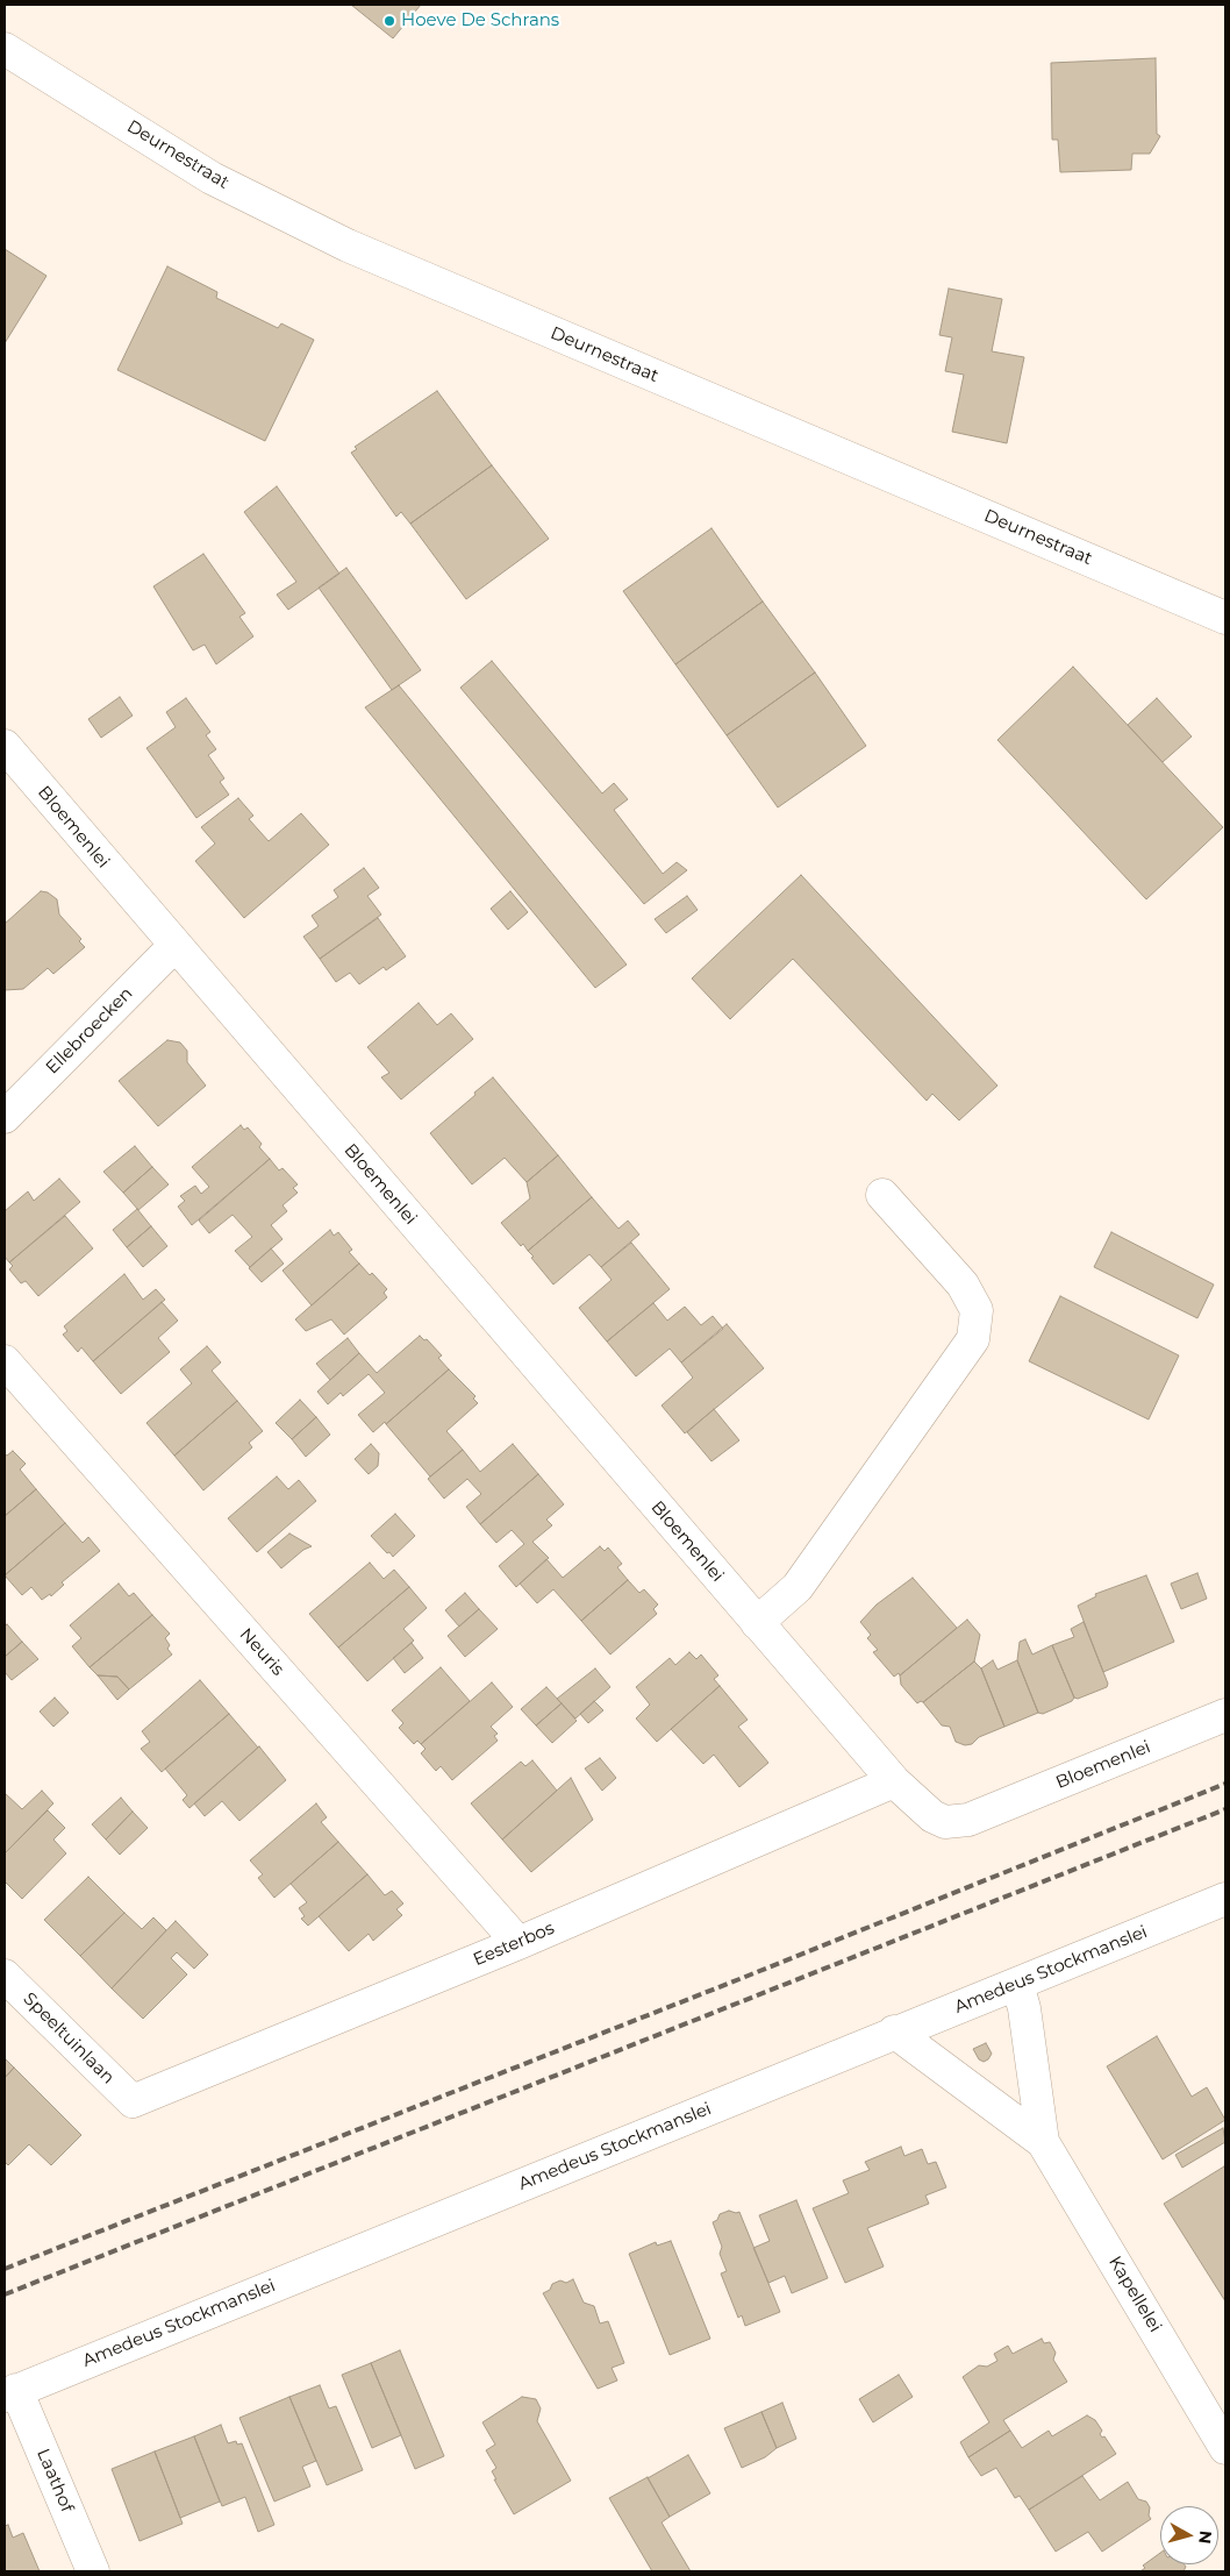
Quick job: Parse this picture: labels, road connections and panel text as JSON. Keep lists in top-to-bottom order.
{
  "streets": {
    "street": [
      "Deurnestraat",
      "Bloemenlei",
      "Ellebroecken",
      "Neuris",
      "Eesterbos",
      "Amedeus Stockmanslei",
      "Speeltuinlaan",
      "Kapellelei",
      "Laathof"
    ]
  },
  "crossings": [
    ["Bloemenlei", "Ellebroecken"],
    ["Bloemenlei", "Eesterbos"],
    ["Neuris", "Eesterbos"],
    ["Eesterbos", "Speeltuinlaan"],
    ["Amedeus Stockmanslei", "Kapellelei"],
    ["Amedeus Stockmanslei", "Laathof"]
  ],
  "places": ["Hoeve De Schrans"],
  "north": "right"
}
